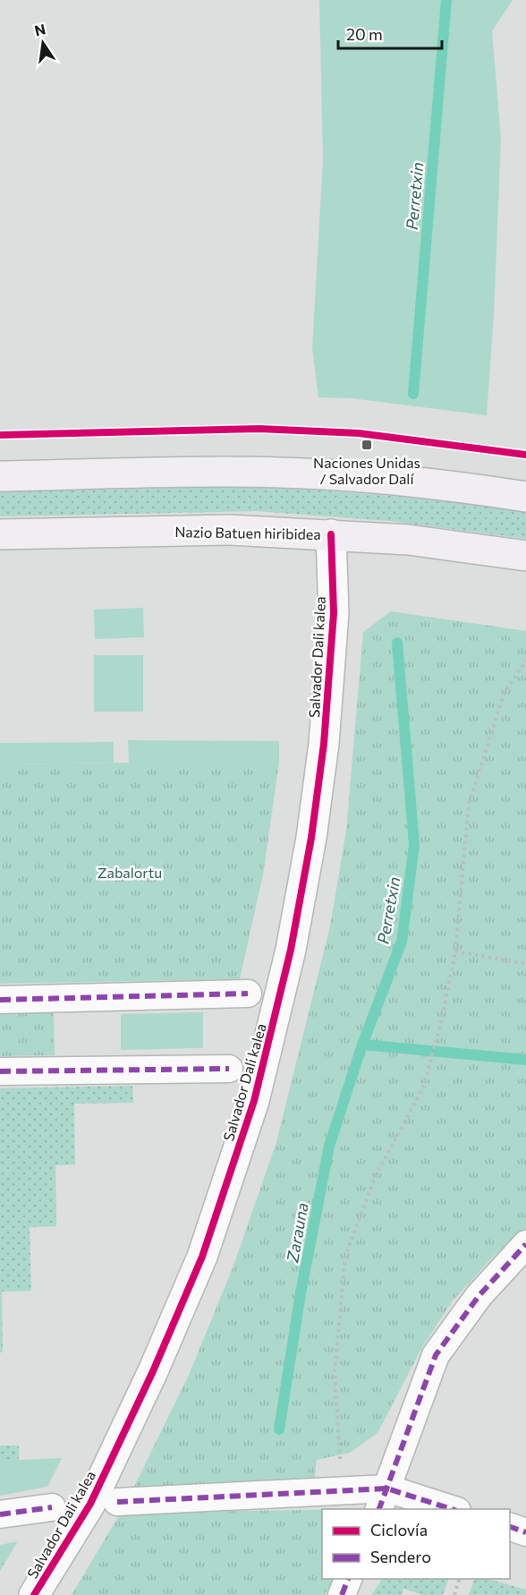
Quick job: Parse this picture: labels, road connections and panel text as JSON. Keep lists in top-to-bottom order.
{
  "streets": {
    "main road": ["Nazio Batuen hiribidea"],
    "street": ["Salvador Dali kalea"]
  },
  "crossings": [
    ["Nazio Batuen hiribidea", "Salvador Dali kalea"]
  ],
  "water": ["Perretxin", "Zarauna"],
  "parks": ["Zabalortu"],
  "places": {
    "transit": ["Naciones Unidas / Salvador Dalí"]
  },
  "legend": ["Ciclovía", "Sendero"],
  "scale_bar": "20 m",
  "north": "top"
}
